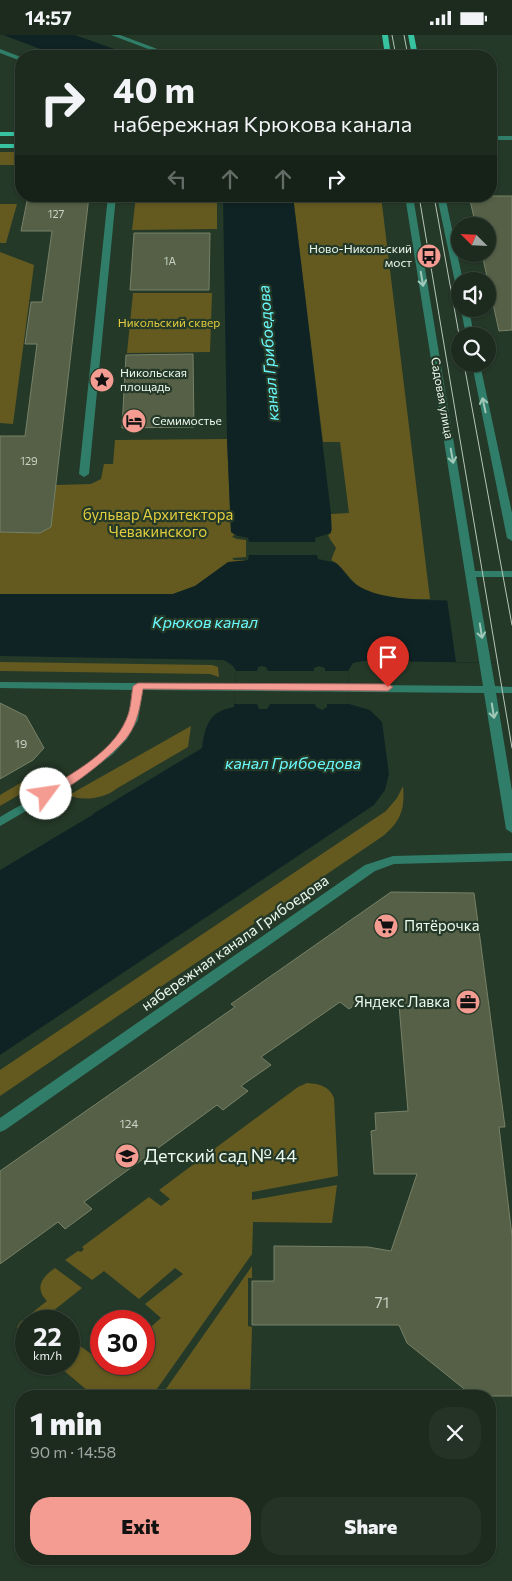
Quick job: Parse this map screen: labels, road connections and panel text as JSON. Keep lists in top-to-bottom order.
{
  "streets": {
    "street": ["Садовая улица", "набережная канала Грибоедова"]
  },
  "water": ["канал Грибоедова", "Крюков канал"],
  "parks": ["Никольский сквер", "бульвар Архитектора Чевакинского"],
  "places": {
    "bus stop": ["Ново-Никольский мост"],
    "place": ["Никольская площадь"],
    "hotel": ["Семимостье"],
    "supermarket": ["Пятёрочка"],
    "office": ["Яндекс Лавка"],
    "school or university": ["Детский сад № 44"]
  },
  "house_numbers": [
    "127",
    "1А",
    "129",
    "19",
    "124",
    "71"
  ],
  "north": "top left",
  "page": {
    "status": "14:57",
    "turn": ["40 m", "набережная Крюкова канала"],
    "speed": "22 km/h",
    "limit": "30",
    "heading": ["1 min", "90 m · 14:58"],
    "buttons": ["Exit", "Share"]
  }
}
